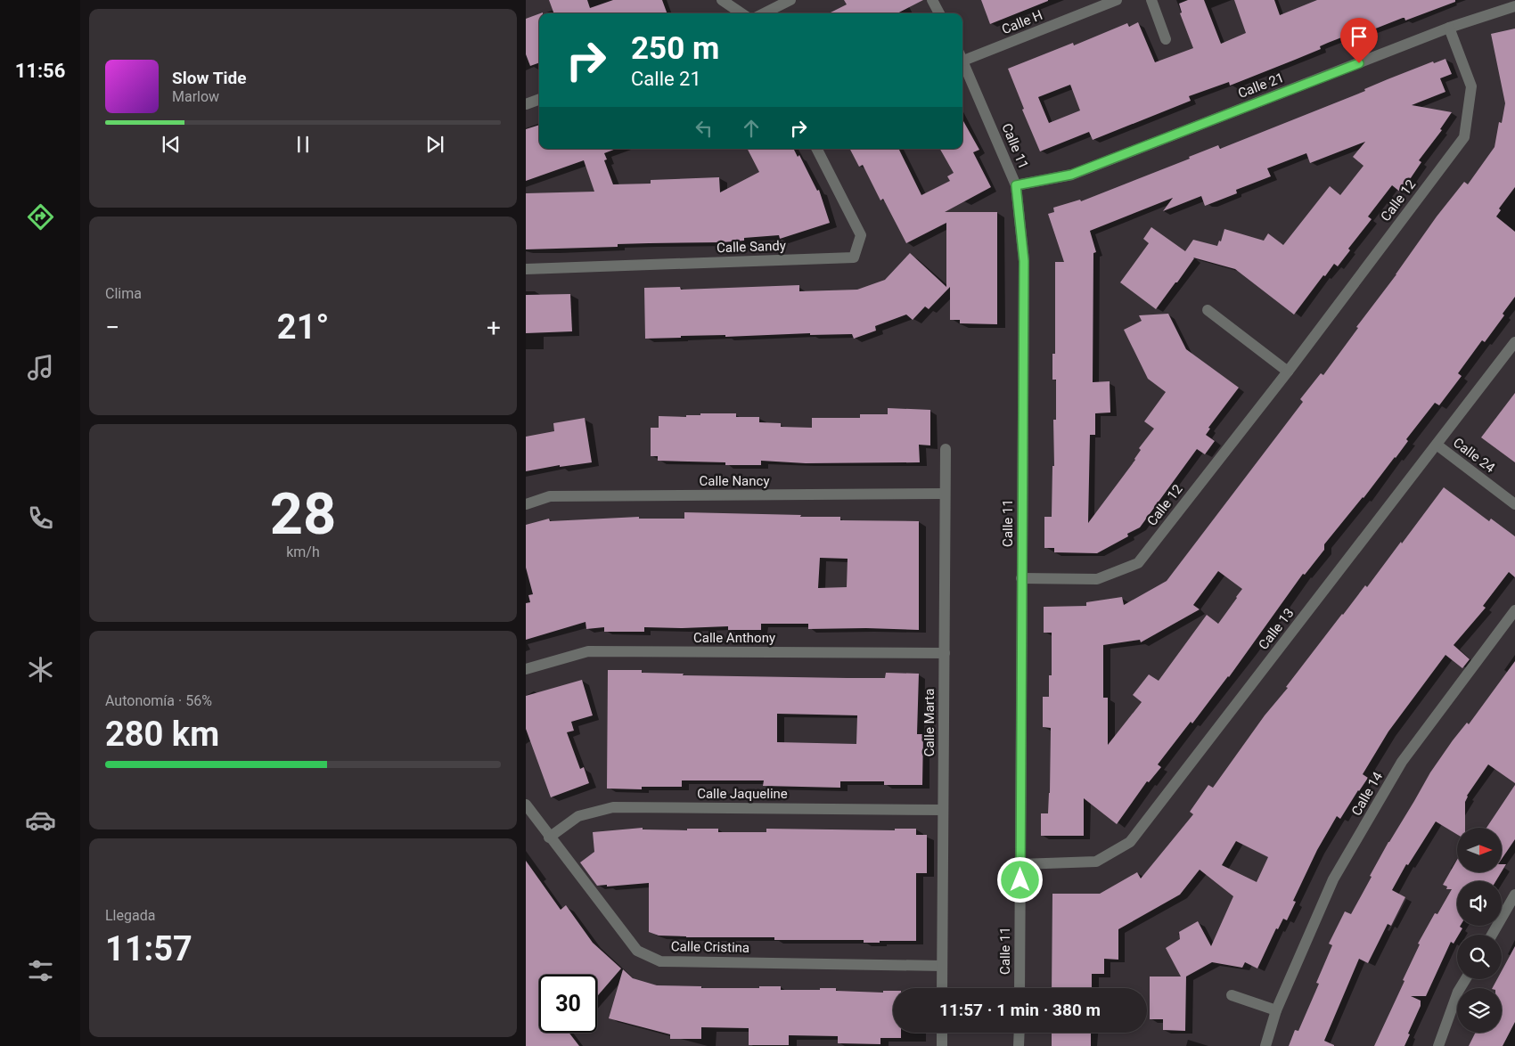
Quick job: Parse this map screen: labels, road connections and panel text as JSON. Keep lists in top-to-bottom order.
{
  "streets": {
    "street": [
      "Calle H",
      "Calle 21",
      "Calle 11",
      "Calle 12",
      "Calle Sandy",
      "Calle 24",
      "Calle Nancy",
      "Calle 13",
      "Calle Anthony",
      "Calle Marta",
      "Calle Jaqueline",
      "Calle 14",
      "Calle Cristina"
    ]
  },
  "crossings": [
    ["Calle 21", "Calle 11"],
    ["Calle 21", "Calle 12"],
    ["Calle 11", "Calle 12"],
    ["Calle 11", "Calle 13"],
    ["Calle 24", "Calle 13"],
    ["Calle Nancy", "Calle Marta"],
    ["Calle Anthony", "Calle Marta"],
    ["Calle Marta", "Calle Jaqueline"],
    ["Calle Marta", "Calle Cristina"],
    ["Calle Jaqueline", "Calle Cristina"]
  ],
  "north": "right",
  "page": {
    "tabs": "11:56",
    "turn": ["250 m", "Calle 21"],
    "song": ["Slow Tide", "Marlow"],
    "tile": [
      "Clima",
      ["28", "km/h"],
      ["Autonomía · 56%", "280 km"],
      ["Llegada", "11:57"]
    ],
    "heat": ["−", "21°", "+"],
    "limit": "30",
    "trip": "11:57 · 1 min · 380 m"
  }
}
